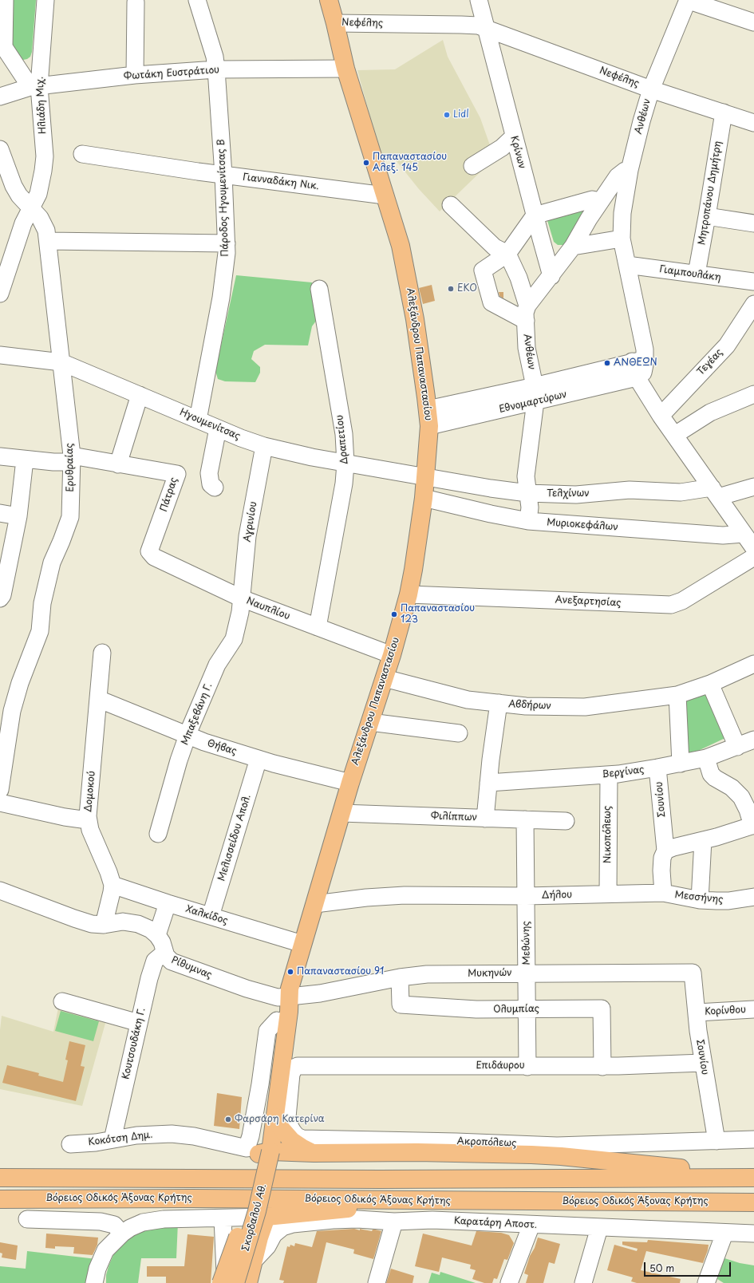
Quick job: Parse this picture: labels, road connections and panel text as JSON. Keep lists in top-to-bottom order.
{
  "streets": {
    "main road": ["Αλεξάνδρου Παπαναστασίου", "Βόρειος Οδικός Άξονας Κρήτης", "Σκορδαλού Αθ."],
    "street": [
      "Νεφέλης",
      "Φωτάκη Ευστράτιου",
      "Ηλιάδη Μιχ.",
      "Ανθέων",
      "Κρίνων",
      "Γιανναδάκη Νικ.",
      "Μητροπάνου Δημήτρη",
      "Πάροδος Ηγουμενίτσας Β",
      "Γιαμπουλάκη",
      "Τεγέας",
      "Εθνομαρτύρων",
      "Ηγουμενίτσας",
      "Δραπετίου",
      "Ερυθραίας",
      "Τελχίνων",
      "Πάτρας",
      "Αγρινίου",
      "Μυριοκεφάλων",
      "Ανεξαρτησίας",
      "Ναυπλίου",
      "Αβδήρων",
      "Μπαξεβάνη Γ.",
      "Θήβας",
      "Βεργίνας",
      "Δομοκού",
      "Σουνίου",
      "Φιλίππων",
      "Νικοπόλεως",
      "Μελισσείδου Απολ.",
      "Δήλου",
      "Μεσσήνης",
      "Χαλκίδος",
      "Μεθώνης",
      "Ρίθυμνας",
      "Μυκηνών",
      "Ολυμπίας",
      "Κορίνθου",
      "Κουτσουδάκη Γ.",
      "Επιδάυρου",
      "Κοκότση Δημ.",
      "Ακροπόλεως",
      "Καρατάρη Αποστ."
    ]
  },
  "crossings": [
    ["Νεφέλης", "Ανθέων"],
    ["Νεφέλης", "Κρίνων"],
    ["Νεφέλης", "Μητροπάνου Δημήτρη"],
    ["Νεφέλης", "Αλεξάνδρου Παπαναστασίου"],
    ["Φωτάκη Ευστράτιου", "Ηλιάδη Μιχ."],
    ["Φωτάκη Ευστράτιου", "Πάροδος Ηγουμενίτσας Β"],
    ["Φωτάκη Ευστράτιου", "Αλεξάνδρου Παπαναστασίου"],
    ["Ηλιάδη Μιχ.", "Ερυθραίας"],
    ["Ανθέων", "Γιαμπουλάκη"],
    ["Ανθέων", "Εθνομαρτύρων"],
    ["Ανθέων", "Τελχίνων"],
    ["Ανθέων", "Μυριοκεφάλων"],
    ["Γιανναδάκη Νικ.", "Πάροδος Ηγουμενίτσας Β"],
    ["Γιανναδάκη Νικ.", "Αλεξάνδρου Παπαναστασίου"],
    ["Μητροπάνου Δημήτρη", "Γιαμπουλάκη"],
    ["Πάροδος Ηγουμενίτσας Β", "Ηγουμενίτσας"],
    ["Αλεξάνδρου Παπαναστασίου", "Εθνομαρτύρων"],
    ["Αλεξάνδρου Παπαναστασίου", "Ηγουμενίτσας"],
    ["Αλεξάνδρου Παπαναστασίου", "Τελχίνων"],
    ["Αλεξάνδρου Παπαναστασίου", "Μυριοκεφάλων"],
    ["Αλεξάνδρου Παπαναστασίου", "Ανεξαρτησίας"],
    ["Αλεξάνδρου Παπαναστασίου", "Ναυπλίου"],
    ["Αλεξάνδρου Παπαναστασίου", "Αβδήρων"],
    ["Αλεξάνδρου Παπαναστασίου", "Θήβας"],
    ["Αλεξάνδρου Παπαναστασίου", "Φιλίππων"],
    ["Αλεξάνδρου Παπαναστασίου", "Δήλου"],
    ["Αλεξάνδρου Παπαναστασίου", "Χαλκίδος"],
    ["Αλεξάνδρου Παπαναστασίου", "Ρίθυμνας"],
    ["Αλεξάνδρου Παπαναστασίου", "Μυκηνών"],
    ["Αλεξάνδρου Παπαναστασίου", "Κοκότση Δημ."],
    ["Αλεξάνδρου Παπαναστασίου", "Σκορδαλού Αθ."],
    ["Ηγουμενίτσας", "Δραπετίου"],
    ["Ηγουμενίτσας", "Ερυθραίας"],
    ["Ηγουμενίτσας", "Τελχίνων"],
    ["Ηγουμενίτσας", "Αγρινίου"],
    ["Δραπετίου", "Ναυπλίου"],
    ["Ερυθραίας", "Πάτρας"],
    ["Πάτρας", "Ναυπλίου"],
    ["Αγρινίου", "Ναυπλίου"],
    ["Αγρινίου", "Μπαξεβάνη Γ."],
    ["Ναυπλίου", "Μπαξεβάνη Γ."],
    ["Μπαξεβάνη Γ.", "Θήβας"],
    ["Θήβας", "Δομοκού"],
    ["Θήβας", "Μελισσείδου Απολ."],
    ["Βεργίνας", "Σουνίου"],
    ["Βεργίνας", "Νικοπόλεως"],
    ["Δομοκού", "Χαλκίδος"],
    ["Σουνίου", "Μυκηνών"],
    ["Σουνίου", "Κορίνθου"],
    ["Σουνίου", "Επιδάυρου"],
    ["Σουνίου", "Ακροπόλεως"],
    ["Φιλίππων", "Μεθώνης"],
    ["Νικοπόλεως", "Δήλου"],
    ["Μελισσείδου Απολ.", "Χαλκίδος"],
    ["Δήλου", "Μεσσήνης"],
    ["Δήλου", "Μεθώνης"],
    ["Μεθώνης", "Μυκηνών"],
    ["Μεθώνης", "Ολυμπίας"],
    ["Μεθώνης", "Επιδάυρου"],
    ["Ρίθυμνας", "Μυκηνών"],
    ["Ρίθυμνας", "Κουτσουδάκη Γ."],
    ["Μυκηνών", "Ολυμπίας"],
    ["Ολυμπίας", "Επιδάυρου"],
    ["Κουτσουδάκη Γ.", "Κοκότση Δημ."],
    ["Επιδάυρου", "Ακροπόλεως"],
    ["Κοκότση Δημ.", "Σκορδαλού Αθ."]
  ],
  "places": [
    "Lidl",
    "Παπαναστασίου Αλεξ. 145",
    "EKO",
    "ΑΝΘΕΩΝ",
    "Παπαναστασίου 123",
    "Παπαναστασίου 91",
    "Φαρσάρη Κατερίνα"
  ],
  "scale_bar": "50 m"
}
